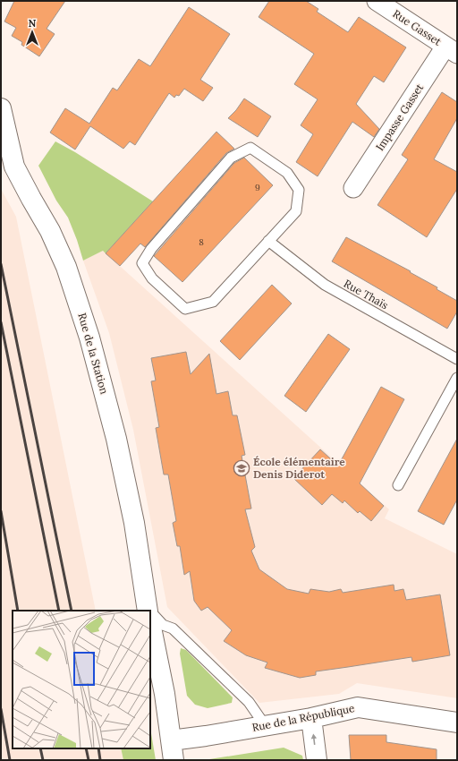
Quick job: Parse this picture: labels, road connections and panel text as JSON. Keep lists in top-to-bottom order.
{
  "streets": {
    "street": [
      "Rue Gasset",
      "Impasse Gasset",
      "Rue de la Station",
      "Rue de la République"
    ],
    "lane": ["Rue Thaïs"]
  },
  "crossings": [
    ["Rue Gasset", "Impasse Gasset"],
    ["Rue de la Station", "Rue de la République"]
  ],
  "places": {
    "school or university": ["École élémentaire Denis Diderot"]
  },
  "house_numbers": ["9", "8"],
  "north": "top"
}
